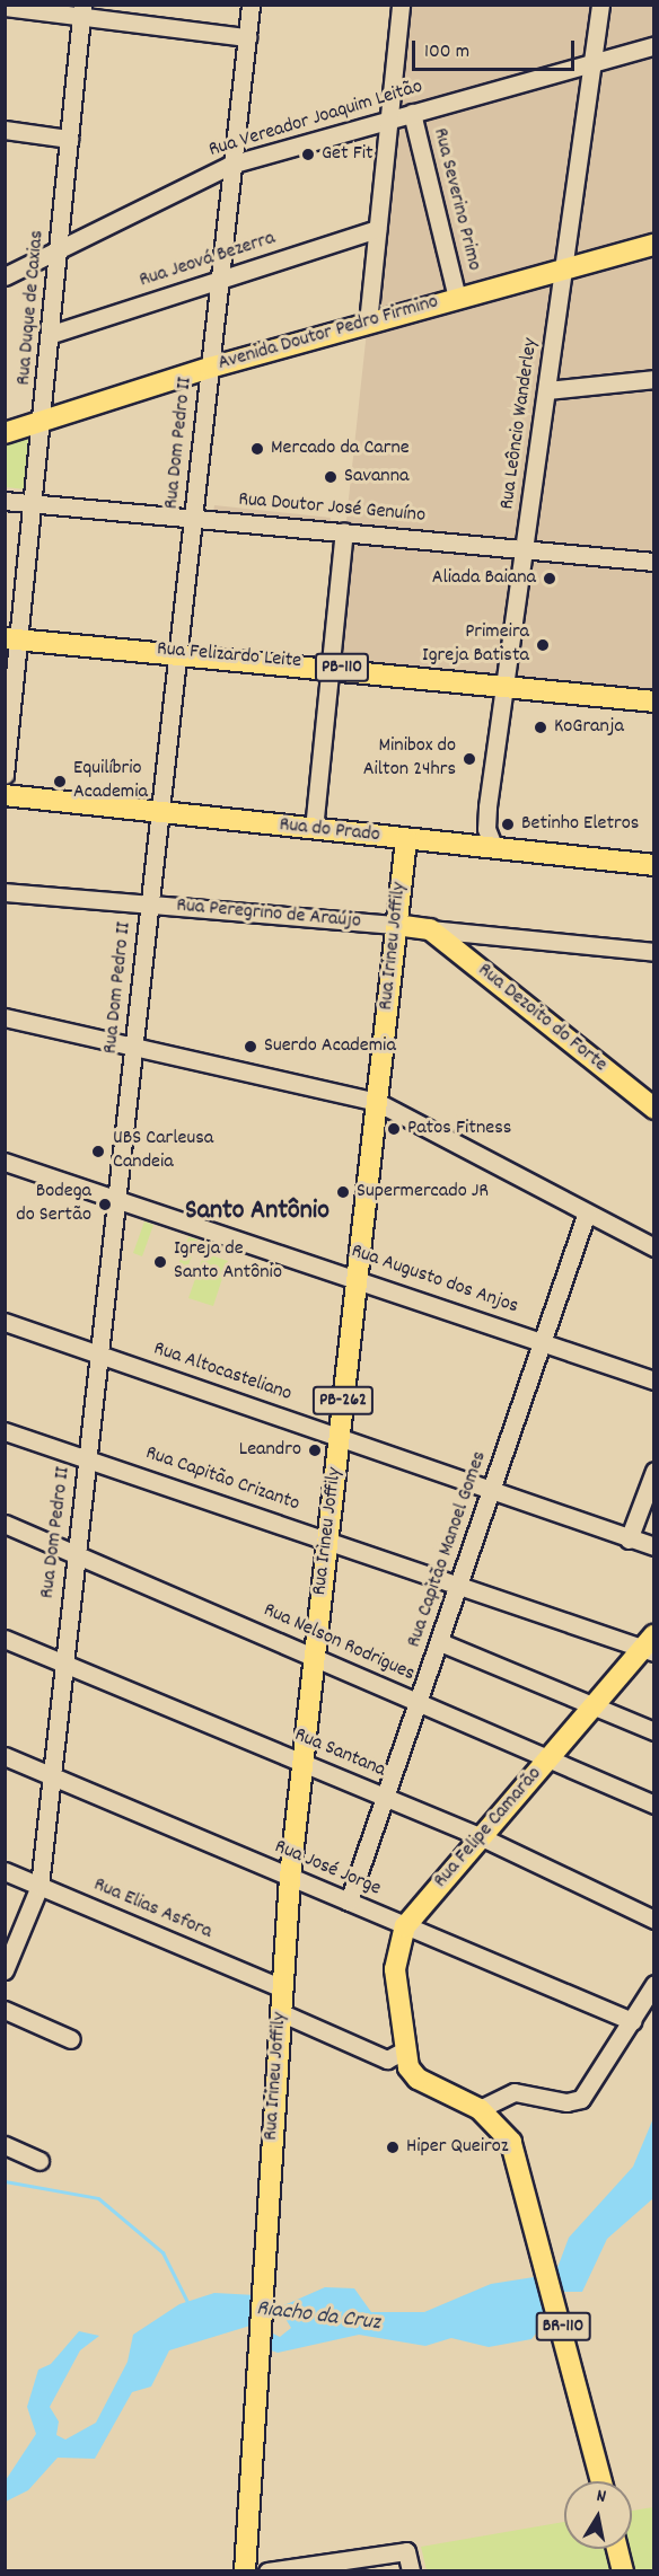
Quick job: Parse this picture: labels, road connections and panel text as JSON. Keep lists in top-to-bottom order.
{
  "streets": {
    "main road": [
      "Avenida Doutor Pedro Firmino",
      "Rua Felizardo Leite",
      "PB-110",
      "Rua do Prado",
      "Rua Peregrino de Araújo",
      "Rua Irineu Joffily",
      "Rua Dezoito do Forte",
      "PB-262",
      "Rua Felipe Camarão",
      "BR-110"
    ],
    "street": [
      "Rua Vereador Joaquim Leitão",
      "Rua Severino Primo",
      "Rua Jeová Bezerra",
      "Rua Duque de Caxias",
      "Rua Leôncio Wanderley",
      "Rua Dom Pedro II",
      "Rua Doutor José Genuíno",
      "Rua Augusto dos Anjos",
      "Rua Altocasteliano",
      "Rua Capitão Crizanto",
      "Rua Capitão Manoel Gomes",
      "Rua Nelson Rodrigues",
      "Rua Santana",
      "Rua José Jorge",
      "Rua Elias Asfora"
    ]
  },
  "crossings": [
    ["Rua Vereador Joaquim Leitão", "Rua Severino Primo"],
    ["Rua Vereador Joaquim Leitão", "Rua Duque de Caxias"],
    ["Rua Vereador Joaquim Leitão", "Rua Leôncio Wanderley"],
    ["Rua Vereador Joaquim Leitão", "Rua Dom Pedro II"],
    ["Rua Severino Primo", "Avenida Doutor Pedro Firmino"],
    ["Rua Jeová Bezerra", "Rua Duque de Caxias"],
    ["Rua Jeová Bezerra", "Rua Dom Pedro II"],
    ["Rua Duque de Caxias", "Avenida Doutor Pedro Firmino"],
    ["Rua Duque de Caxias", "Rua Doutor José Genuíno"],
    ["Rua Duque de Caxias", "Rua Felizardo Leite"],
    ["Avenida Doutor Pedro Firmino", "Rua Leôncio Wanderley"],
    ["Avenida Doutor Pedro Firmino", "Rua Dom Pedro II"],
    ["Rua Leôncio Wanderley", "Rua Doutor José Genuíno"],
    ["Rua Leôncio Wanderley", "Rua Felizardo Leite"],
    ["Rua Leôncio Wanderley", "Rua do Prado"],
    ["Rua Dom Pedro II", "Rua Doutor José Genuíno"],
    ["Rua Dom Pedro II", "Rua Felizardo Leite"],
    ["Rua Dom Pedro II", "Rua do Prado"],
    ["Rua Dom Pedro II", "Rua Peregrino de Araújo"],
    ["Rua Dom Pedro II", "Rua Augusto dos Anjos"],
    ["Rua Dom Pedro II", "Rua Altocasteliano"],
    ["Rua Dom Pedro II", "Rua Capitão Crizanto"],
    ["Rua Dom Pedro II", "Rua Nelson Rodrigues"],
    ["Rua Dom Pedro II", "Rua Santana"],
    ["Rua Dom Pedro II", "Rua José Jorge"],
    ["Rua Dom Pedro II", "Rua Elias Asfora"],
    ["Rua do Prado", "Rua Irineu Joffily"],
    ["Rua Peregrino de Araújo", "Rua Irineu Joffily"],
    ["Rua Peregrino de Araújo", "Rua Dezoito do Forte"],
    ["Rua Irineu Joffily", "Rua Augusto dos Anjos"],
    ["Rua Irineu Joffily", "Rua Altocasteliano"],
    ["Rua Irineu Joffily", "Rua Capitão Crizanto"],
    ["Rua Irineu Joffily", "Rua Nelson Rodrigues"],
    ["Rua Irineu Joffily", "Rua Santana"],
    ["Rua Irineu Joffily", "Rua José Jorge"],
    ["Rua Irineu Joffily", "Rua Elias Asfora"],
    ["Rua Augusto dos Anjos", "Rua Capitão Manoel Gomes"],
    ["Rua Altocasteliano", "Rua Capitão Manoel Gomes"],
    ["Rua Capitão Crizanto", "Rua Capitão Manoel Gomes"],
    ["Rua Capitão Crizanto", "Rua Felipe Camarão"],
    ["Rua Capitão Manoel Gomes", "Rua Nelson Rodrigues"],
    ["Rua Capitão Manoel Gomes", "Rua Santana"],
    ["Rua Capitão Manoel Gomes", "Rua José Jorge"],
    ["Rua Nelson Rodrigues", "Rua Felipe Camarão"],
    ["Rua Santana", "Rua Felipe Camarão"],
    ["Rua Felipe Camarão", "Rua José Jorge"],
    ["Rua Felipe Camarão", "BR-110"]
  ],
  "districts": ["Santo Antônio"],
  "water": ["Riacho da Cruz"],
  "places": [
    "Get Fit",
    "Mercado da Carne",
    "Savanna",
    "Aliada Baiana",
    "Primeira Igreja Batista",
    "KoGranja",
    "Minibox do Ailton 24hrs",
    "Equilíbrio Academia",
    "Betinho Eletros",
    "Suerdo Academia",
    "Patos Fitness",
    "UBS Carleusa Candeia",
    "Supermercado JR",
    "Bodega do Sertão",
    "Igreja de Santo Antônio",
    "Leandro",
    "Hiper Queiroz"
  ],
  "scale_bar": "100 m",
  "north": "top"
}
